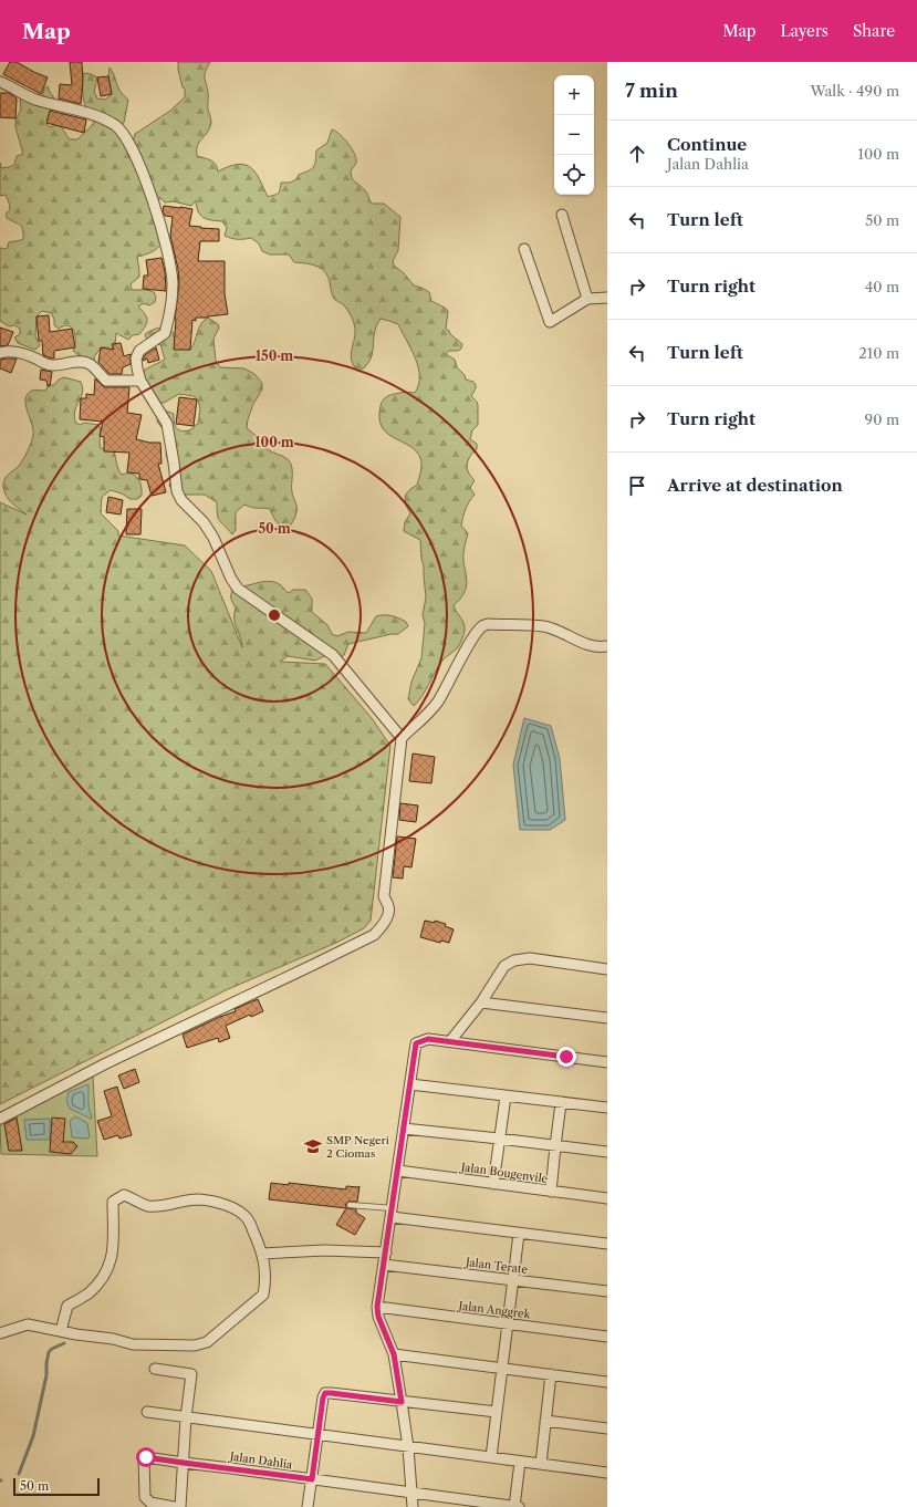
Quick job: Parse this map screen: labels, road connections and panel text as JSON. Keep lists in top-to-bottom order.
{
  "streets": {
    "street": [
      "Jalan Bougenvile",
      "Jalan Terate",
      "Jalan Anggrek",
      "Jalan Dahlia"
    ]
  },
  "places": {
    "school or university": ["SMP Negeri 2 Ciomas"]
  },
  "scale_bar": "50 m",
  "page": {
    "header": "Map",
    "nav": ["Map", "Layers", "Share"],
    "heading": ["7 min", "Walk · 490 m"],
    "map_buttons": ["+", "−"],
    "list": [
      ["Continue", "Jalan Dahlia", "100 m"],
      ["Turn left", "50 m"],
      ["Turn right", "40 m"],
      ["Turn left", "210 m"],
      ["Turn right", "90 m"],
      "Arrive at destination"
    ],
    "scale": "50 m"
  },
  "rings": ["150 m", "100 m", "50 m"]
}
